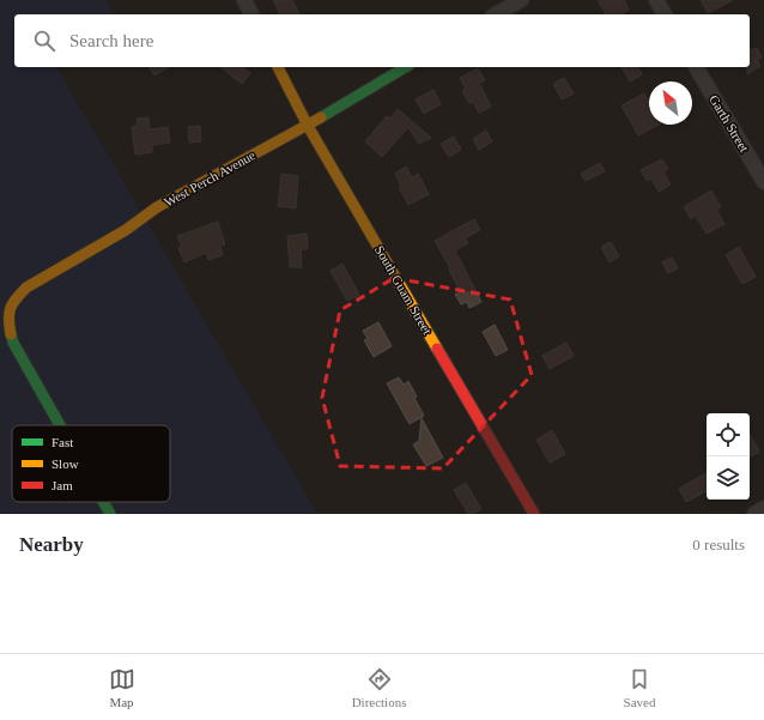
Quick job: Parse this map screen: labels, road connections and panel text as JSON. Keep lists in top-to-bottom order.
{
  "streets": {
    "street": ["Garth Street", "West Perch Avenue", "South Guam Street"]
  },
  "crossings": [
    ["West Perch Avenue", "South Guam Street"]
  ],
  "legend": ["Fast", "Slow", "Jam"],
  "north": "top left",
  "page": {
    "search": "Search here",
    "heading": ["Nearby", "0 results"],
    "nav": ["Map", "Directions", "Saved"]
  }
}
